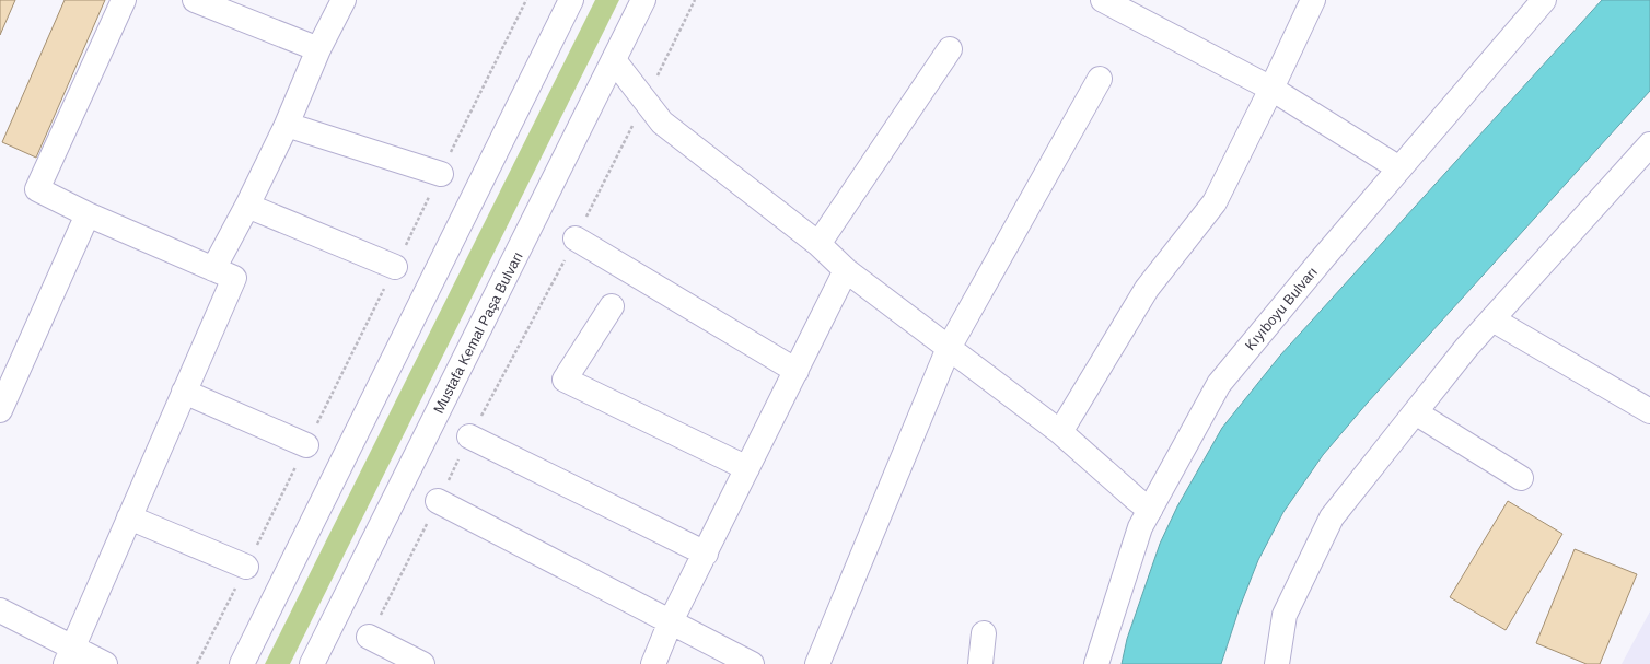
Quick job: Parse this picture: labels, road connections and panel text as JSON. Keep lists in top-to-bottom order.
{
  "streets": {
    "street": ["Kıyıboyu Bulvarı", "Mustafa Kemal Paşa Bulvarı"]
  }
}
